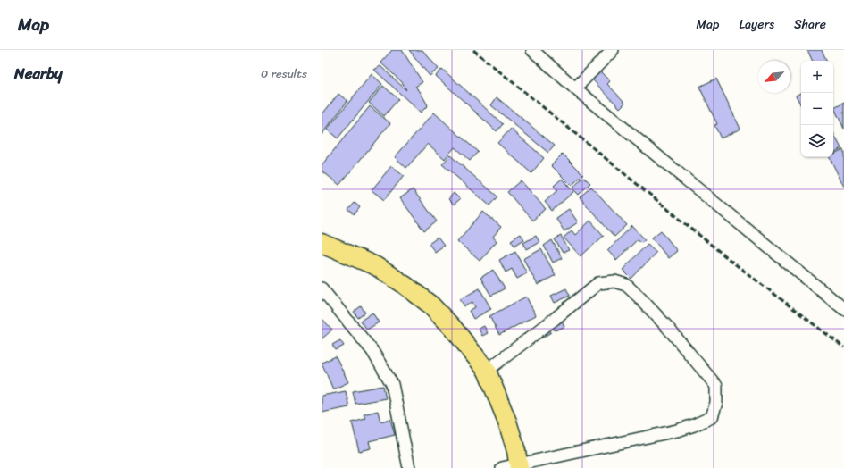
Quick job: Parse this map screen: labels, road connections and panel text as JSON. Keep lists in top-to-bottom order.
{
  "north": "bottom left",
  "page": {
    "header": "Map",
    "nav": ["Map", "Layers", "Share"],
    "heading": ["Nearby", "0 results"],
    "map_buttons": ["+", "−"]
  }
}
